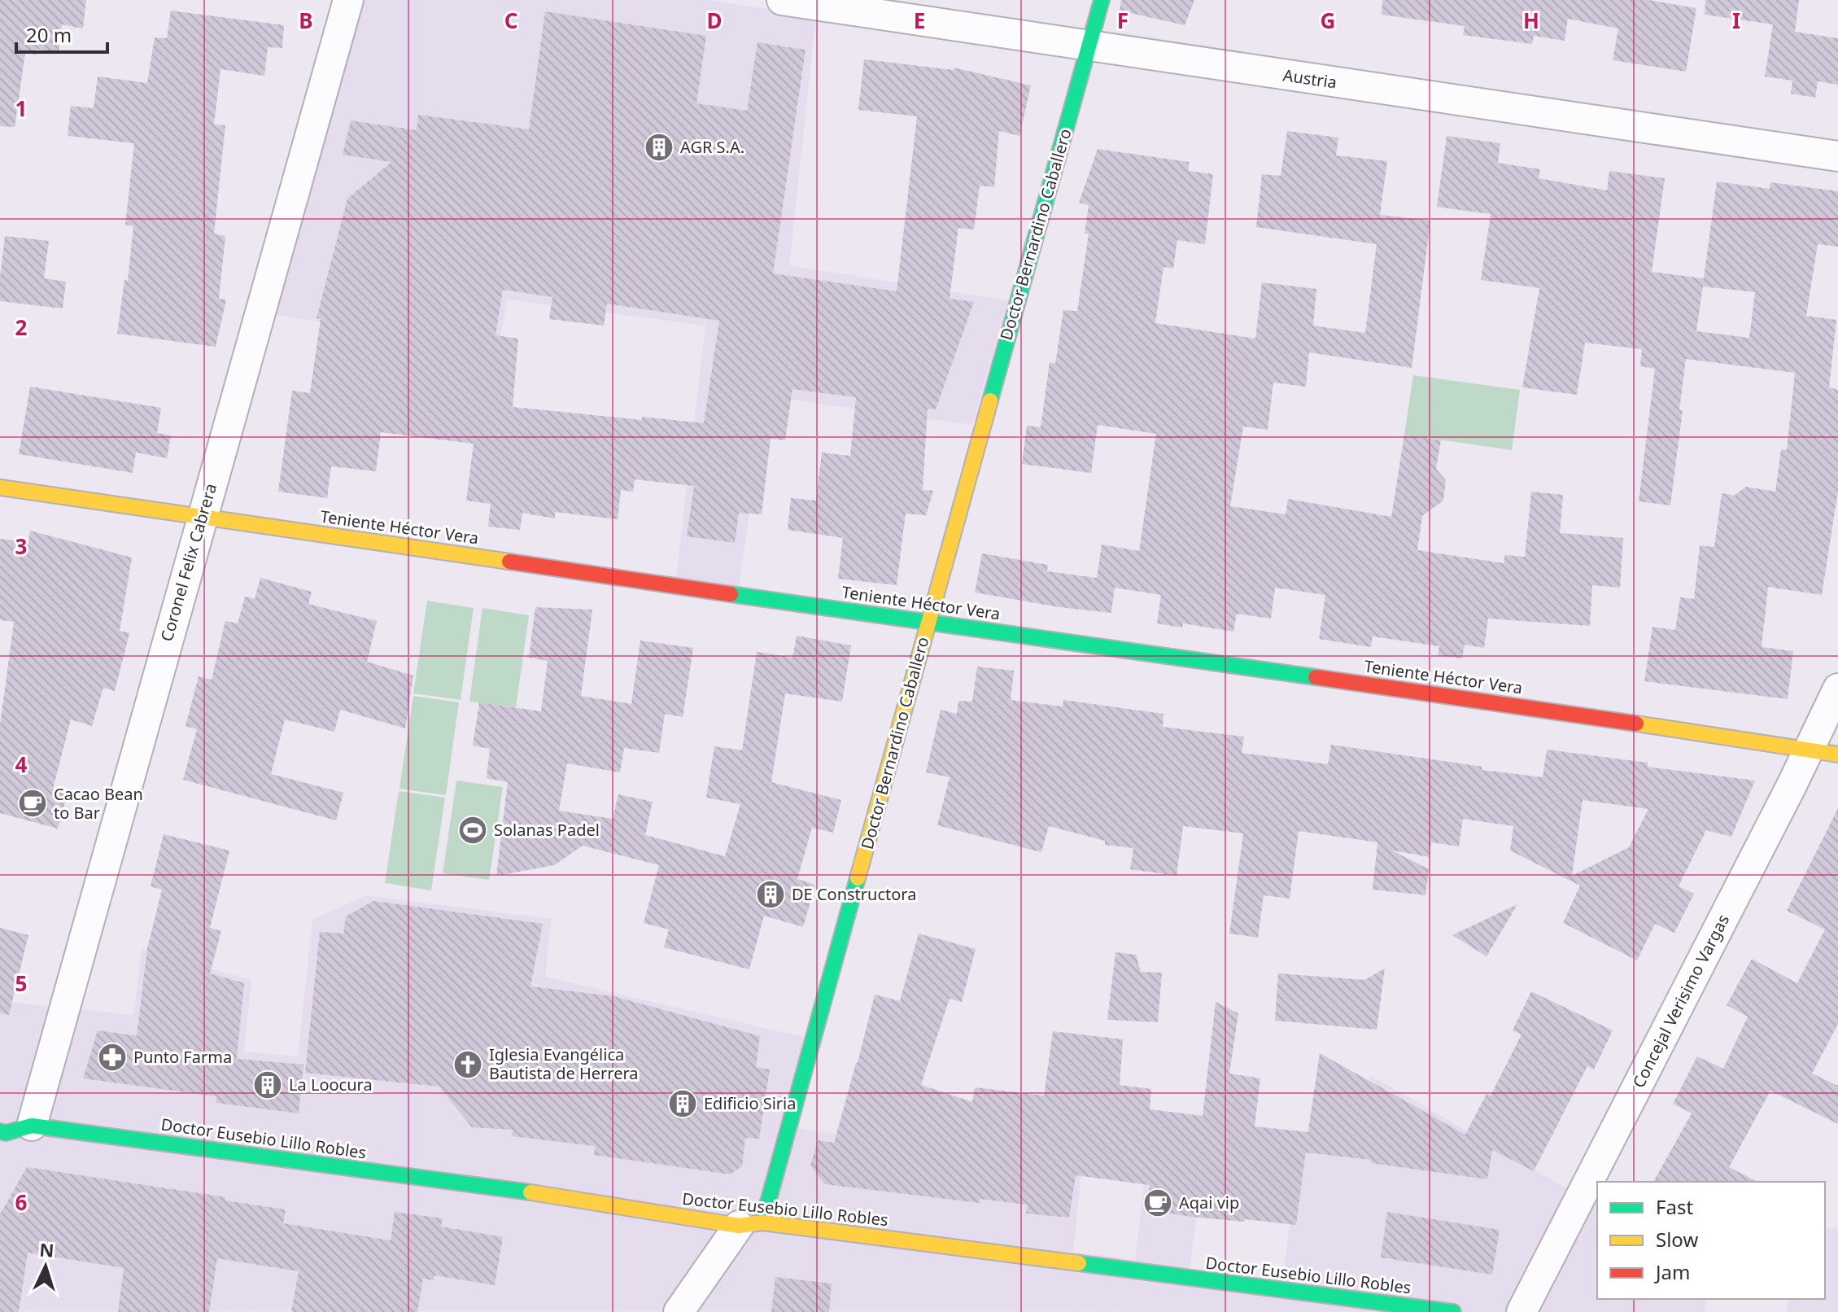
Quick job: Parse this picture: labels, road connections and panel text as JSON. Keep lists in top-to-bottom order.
{
  "streets": {
    "street": [
      "Austria",
      "Doctor Bernardino Caballero",
      "Teniente Héctor Vera",
      "Coronel Felix Cabrera",
      "Concejal Verisimo Vargas",
      "Doctor Eusebio Lillo Robles"
    ]
  },
  "crossings": [
    ["Austria", "Doctor Bernardino Caballero"],
    ["Doctor Bernardino Caballero", "Teniente Héctor Vera"],
    ["Doctor Bernardino Caballero", "Doctor Eusebio Lillo Robles"],
    ["Teniente Héctor Vera", "Coronel Felix Cabrera"],
    ["Teniente Héctor Vera", "Concejal Verisimo Vargas"],
    ["Coronel Felix Cabrera", "Doctor Eusebio Lillo Robles"]
  ],
  "places": {
    "building": [
      "AGR S.A.",
      "DE Constructora",
      "La Loocura",
      "Edificio Siria"
    ],
    "cafe": ["Cacao Bean to Bar", "Aqai vip"],
    "sports": ["Solanas Padel"],
    "pharmacy": ["Punto Farma"],
    "church": ["Iglesia Evangélica Bautista de Herrera"]
  },
  "legend": ["Fast", "Slow", "Jam"],
  "scale_bar": "20 m",
  "north": "top",
  "grid": {
    "columns": [
      "B",
      "C",
      "D",
      "E",
      "F",
      "G",
      "H",
      "I"
    ],
    "rows": [
      "1",
      "2",
      "3",
      "4",
      "5",
      "6"
    ]
  }
}
